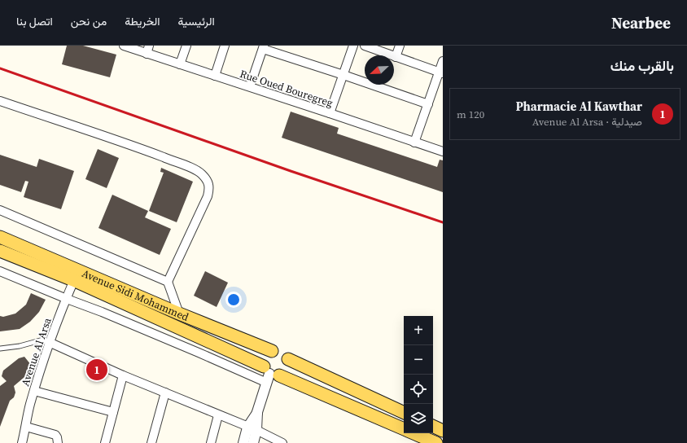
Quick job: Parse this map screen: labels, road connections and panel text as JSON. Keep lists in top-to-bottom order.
{
  "streets": {
    "main road": ["Avenue Sidi Mohammed"],
    "street": ["Rue Oued Bouregreg", "Avenue Al Arsa"]
  },
  "crossings": [
    ["Avenue Sidi Mohammed", "Avenue Al Arsa"]
  ],
  "north": "bottom left",
  "page": {
    "header": "Nearbee",
    "nav": [
      "الرئيسية",
      "الخريطة",
      "من نحن",
      "اتصل بنا"
    ],
    "heading": "بالقرب منك",
    "list": [
      {
        "mark": "1",
        "name": "Pharmacie Al Kawthar",
        "note": "صيدلية · Avenue Al Arsa",
        "value": "120 m"
      }
    ],
    "map_buttons": ["+", "−"],
    "pins": "1"
  }
}
